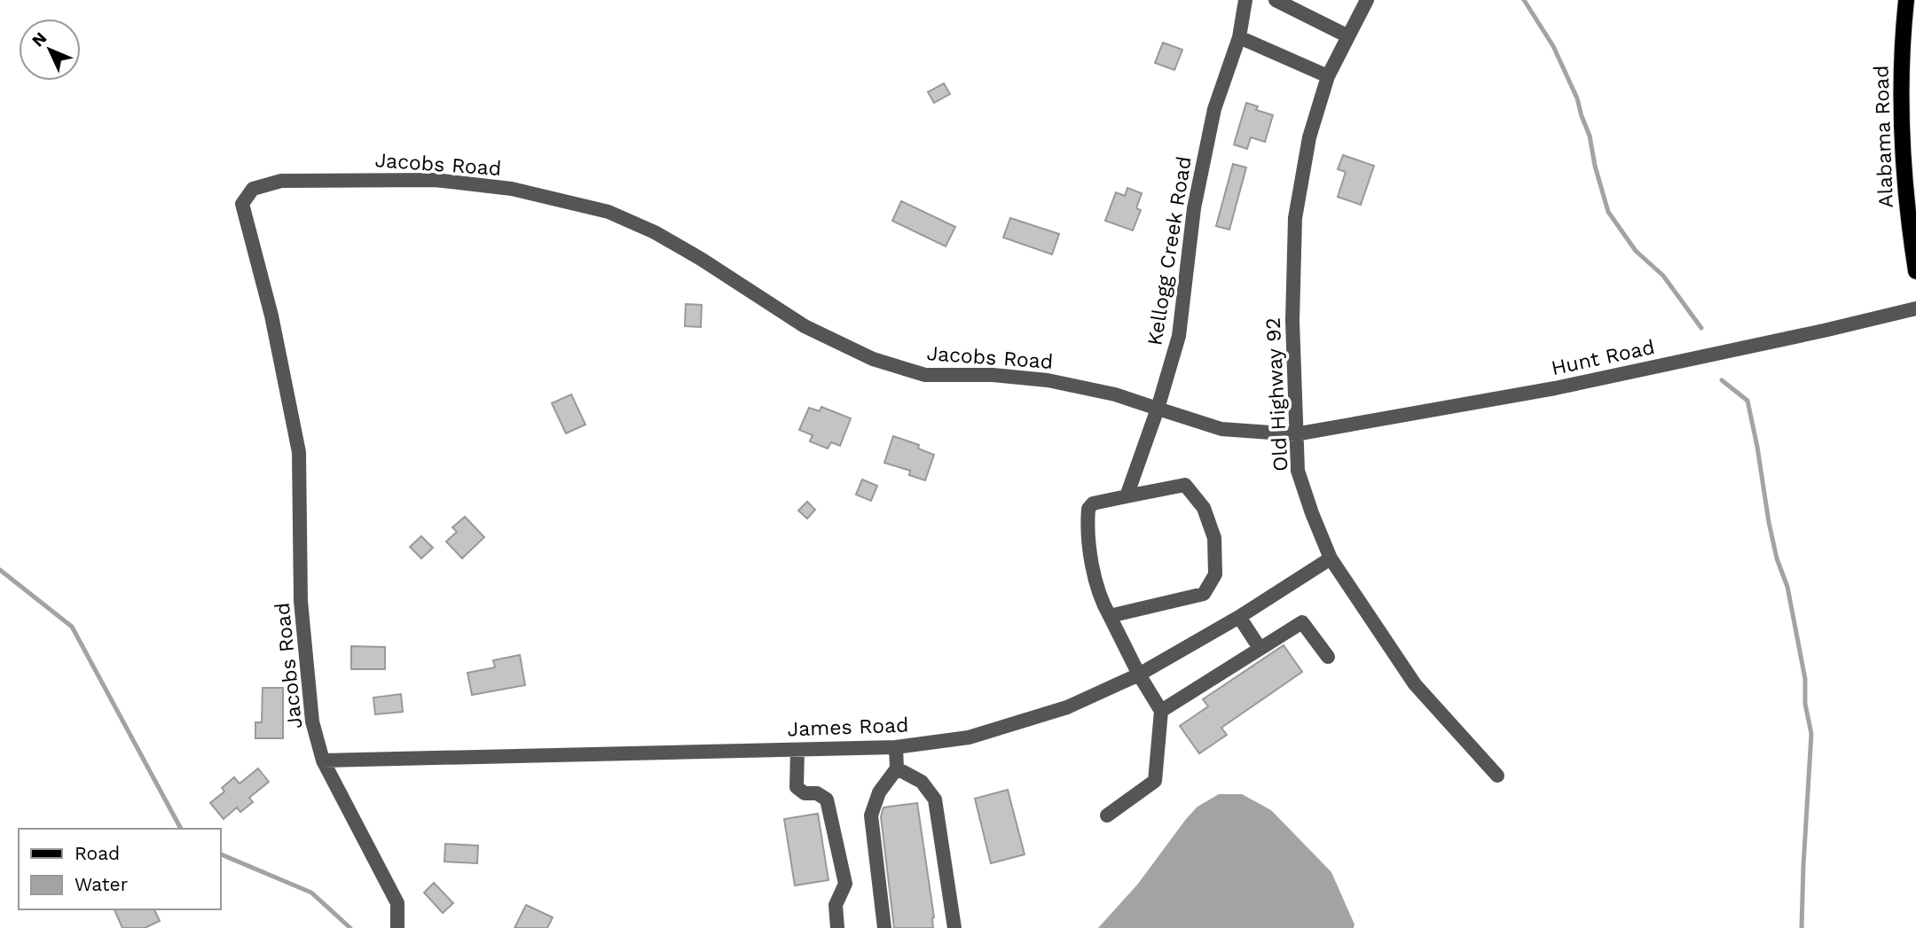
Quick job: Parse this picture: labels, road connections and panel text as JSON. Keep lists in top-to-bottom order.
{
  "streets": {
    "main road": ["Alabama Road"],
    "street": [
      "Jacobs Road",
      "Kellogg Creek Road",
      "Hunt Road",
      "Old Highway 92",
      "James Road"
    ]
  },
  "crossings": [
    ["Jacobs Road", "Kellogg Creek Road"],
    ["Jacobs Road", "James Road"],
    ["Hunt Road", "Old Highway 92"],
    ["Old Highway 92", "James Road"]
  ],
  "legend": ["Road", "Water"],
  "north": "top left"
}
